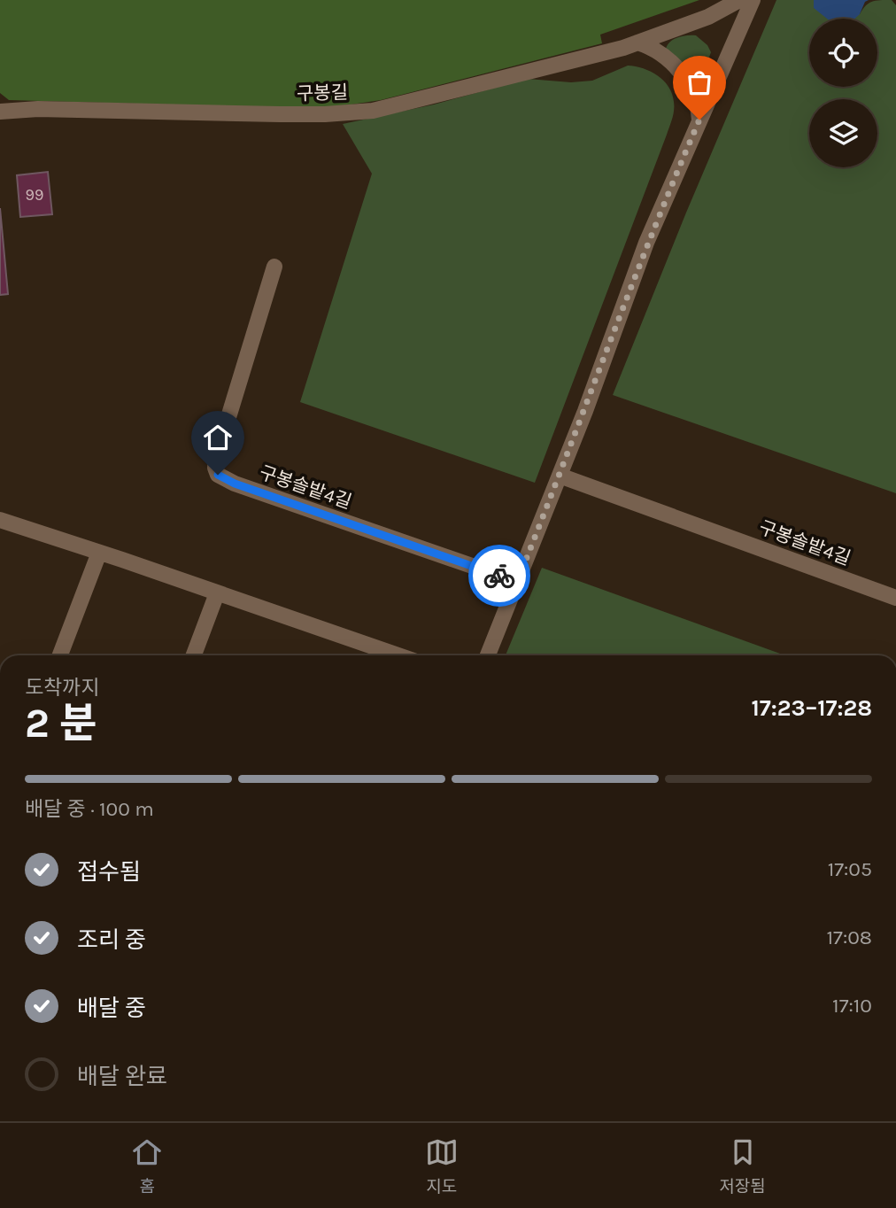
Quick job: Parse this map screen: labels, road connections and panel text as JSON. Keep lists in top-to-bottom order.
{
  "streets": {
    "street": ["구봉길", "구봉솔밭4길"]
  },
  "house_numbers": ["99"],
  "page": {
    "heading": ["2 분", "도착까지", "17:23–17:28"],
    "bar": "배달 중 · 100 m",
    "list": [
      ["접수됨", "17:05"],
      ["조리 중", "17:08"],
      ["배달 중", "17:10"],
      "배달 완료"
    ],
    "tabs": ["홈", "지도", "저장됨"]
  }
}
